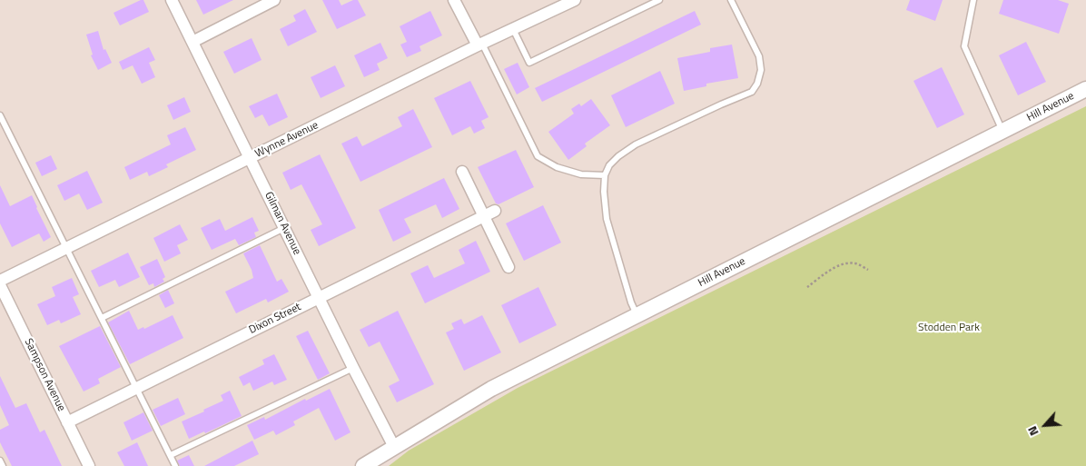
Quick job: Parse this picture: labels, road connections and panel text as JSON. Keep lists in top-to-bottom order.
{
  "streets": {
    "street": [
      "Hill Avenue",
      "Wynne Avenue",
      "Gilman Avenue",
      "Dixon Street",
      "Sampson Avenue"
    ]
  },
  "crossings": [
    ["Hill Avenue", "Gilman Avenue"],
    ["Wynne Avenue", "Gilman Avenue"],
    ["Gilman Avenue", "Dixon Street"],
    ["Dixon Street", "Sampson Avenue"]
  ],
  "parks": ["Stodden Park"],
  "north": "bottom left"
}
